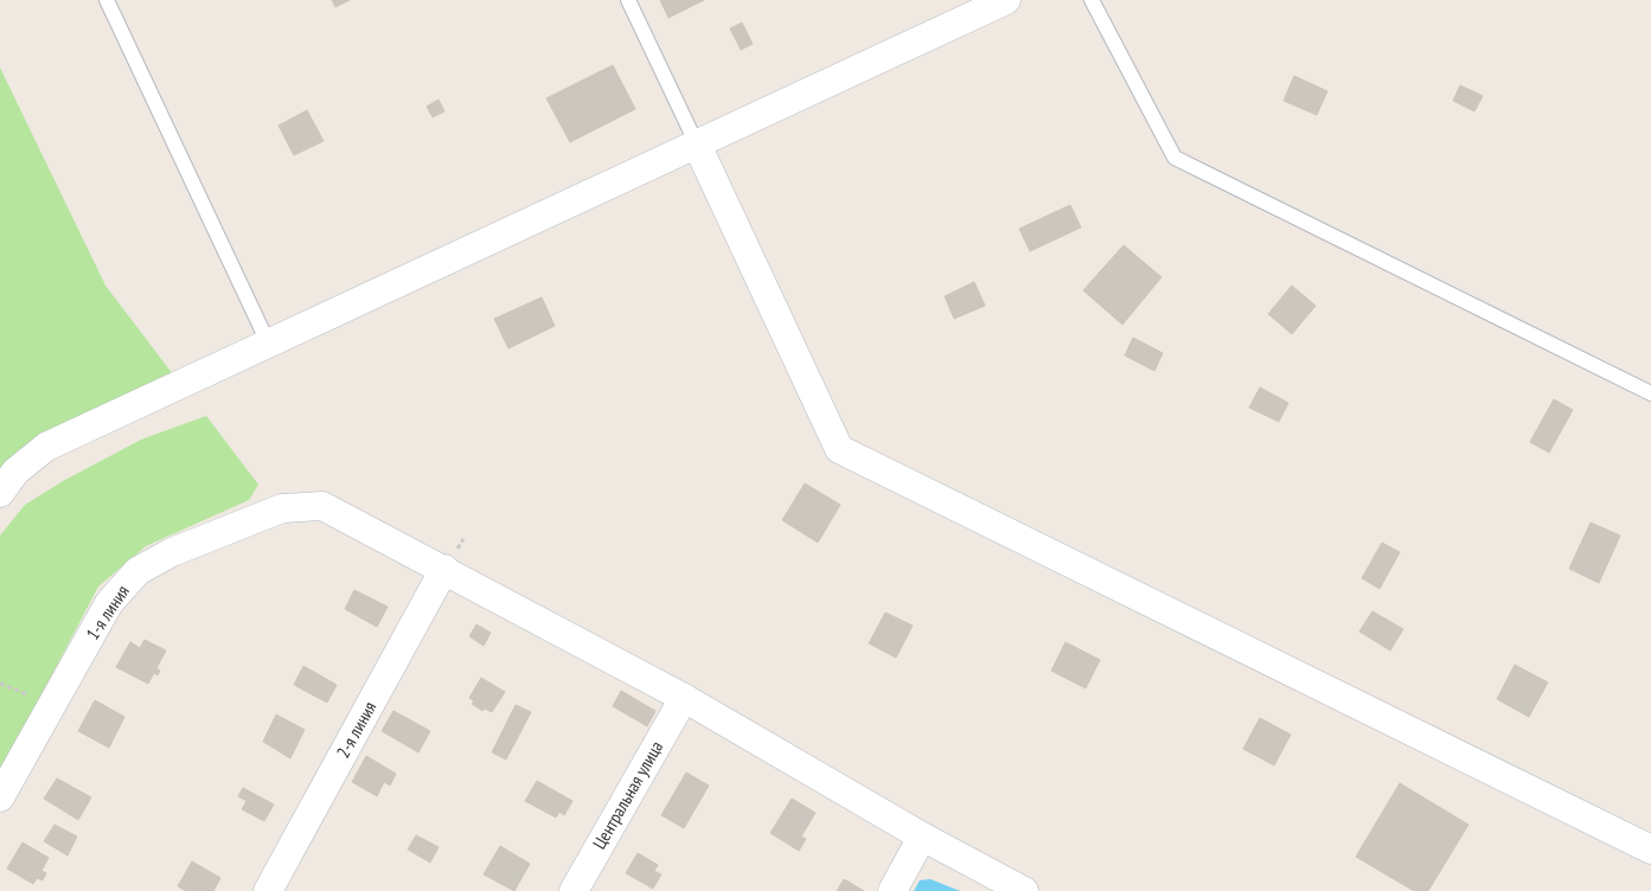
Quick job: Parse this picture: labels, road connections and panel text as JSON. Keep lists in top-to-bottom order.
{
  "streets": {
    "street": ["1-я линия", "2-я линия", "Центральная улица"]
  },
  "crossings": [
    ["1-я линия", "2-я линия"]
  ]
}
